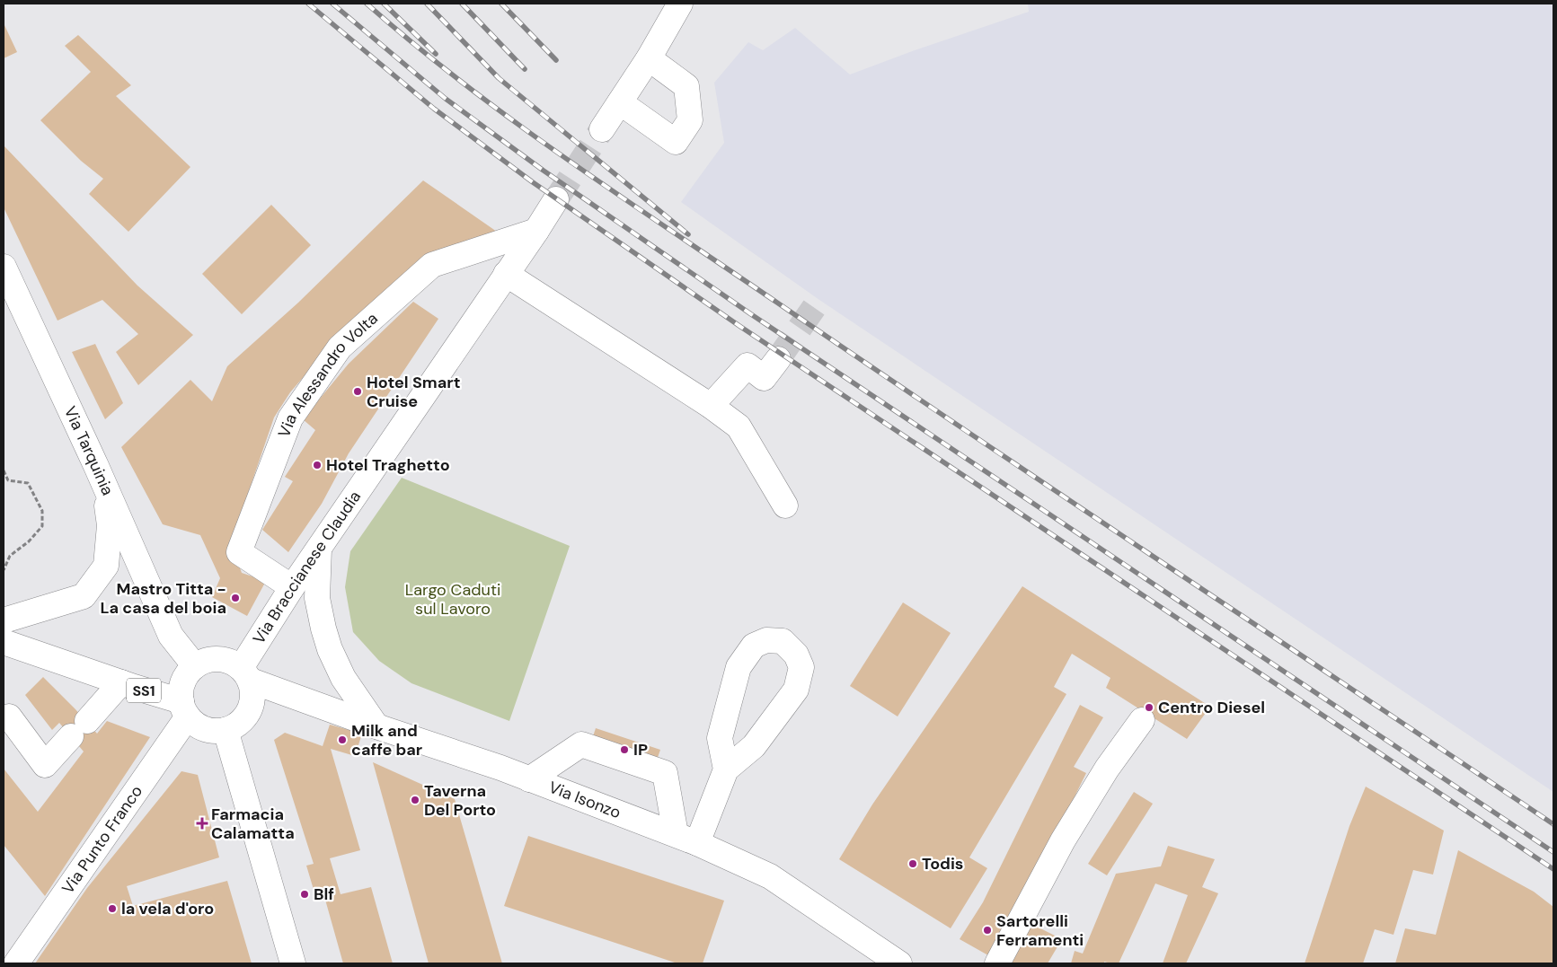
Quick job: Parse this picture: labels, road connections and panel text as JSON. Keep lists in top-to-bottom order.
{
  "streets": {
    "main road": [
      "Via Alessandro Volta",
      "Via Tarquinia",
      "Via Braccianese Claudia",
      "SS1",
      "Via Isonzo",
      "Via Punto Franco"
    ]
  },
  "crossings": [
    ["Via Alessandro Volta", "Via Braccianese Claudia"],
    ["Via Tarquinia", "Via Braccianese Claudia"],
    ["Via Tarquinia", "SS1"],
    ["Via Tarquinia", "Via Isonzo"],
    ["Via Tarquinia", "Via Punto Franco"],
    ["Via Braccianese Claudia", "SS1"],
    ["Via Braccianese Claudia", "Via Isonzo"],
    ["Via Braccianese Claudia", "Via Punto Franco"],
    ["SS1", "Via Isonzo"],
    ["SS1", "Via Punto Franco"],
    ["Via Isonzo", "Via Punto Franco"]
  ],
  "parks": ["Largo Caduti sul Lavoro"],
  "places": {
    "other": [
      "Hotel Smart Cruise",
      "Hotel Traghetto",
      "Mastro Titta - La casa del boia",
      "Centro Diesel",
      "Milk and caffe bar",
      "IP",
      "Taverna Del Porto",
      "Todis",
      "Blf",
      "la vela d'oro",
      "Sartorelli Ferramenti"
    ],
    "health": ["Farmacia Calamatta"]
  }
}
